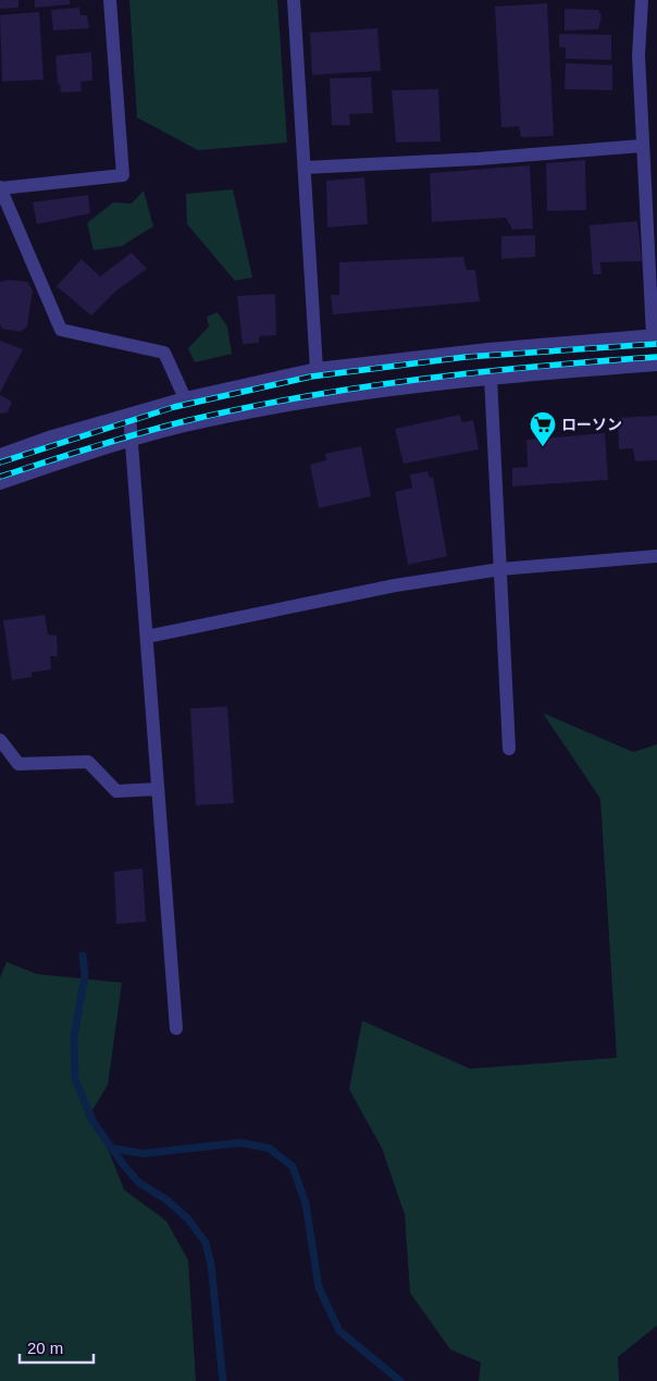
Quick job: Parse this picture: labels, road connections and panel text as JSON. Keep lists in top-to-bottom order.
{
  "places": {
    "supermarket": ["ローソン"]
  },
  "scale_bar": "20 m"
}
